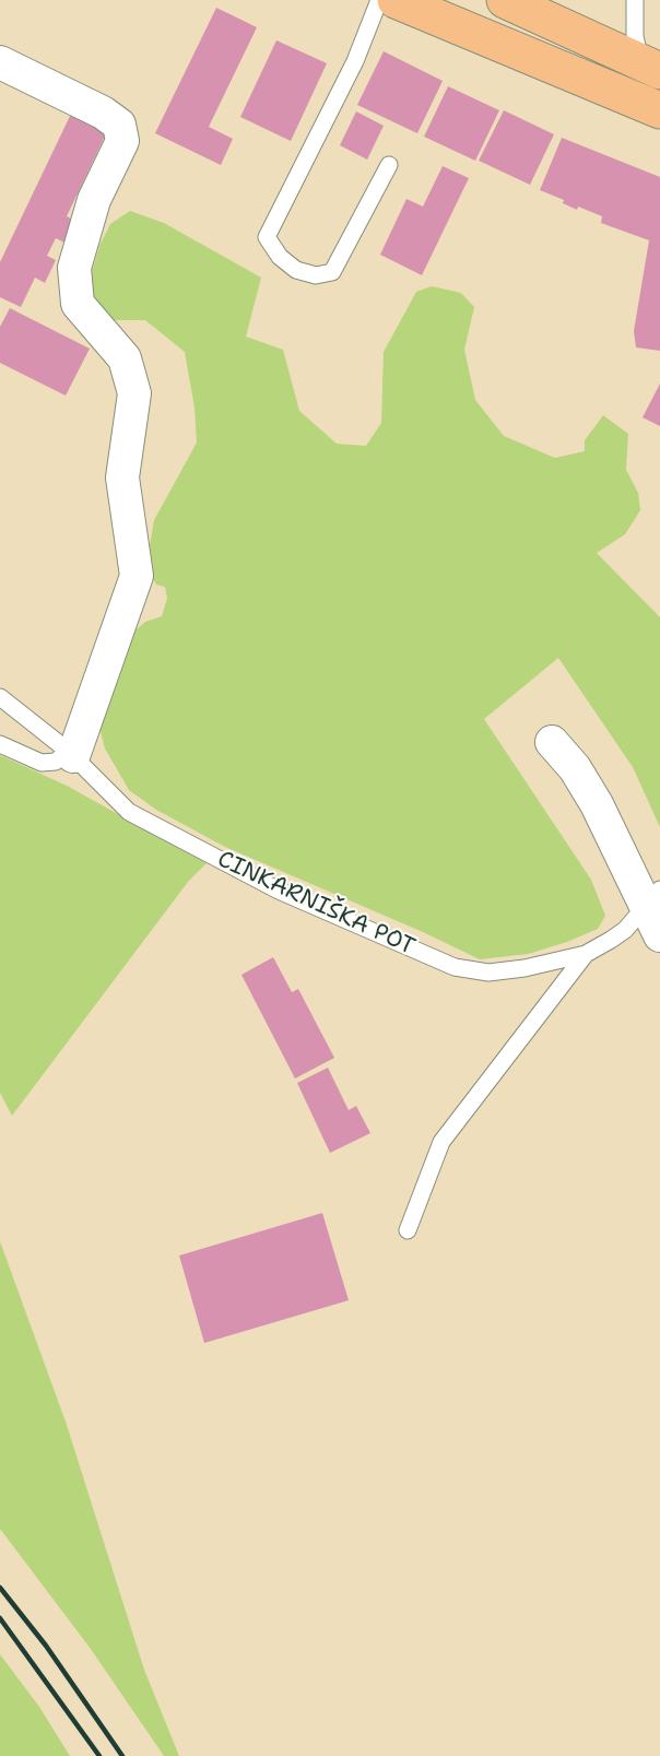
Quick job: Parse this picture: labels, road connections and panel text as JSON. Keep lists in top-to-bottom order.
{
  "streets": {
    "lane": ["CINKARNIŠKA POT"]
  }
}
